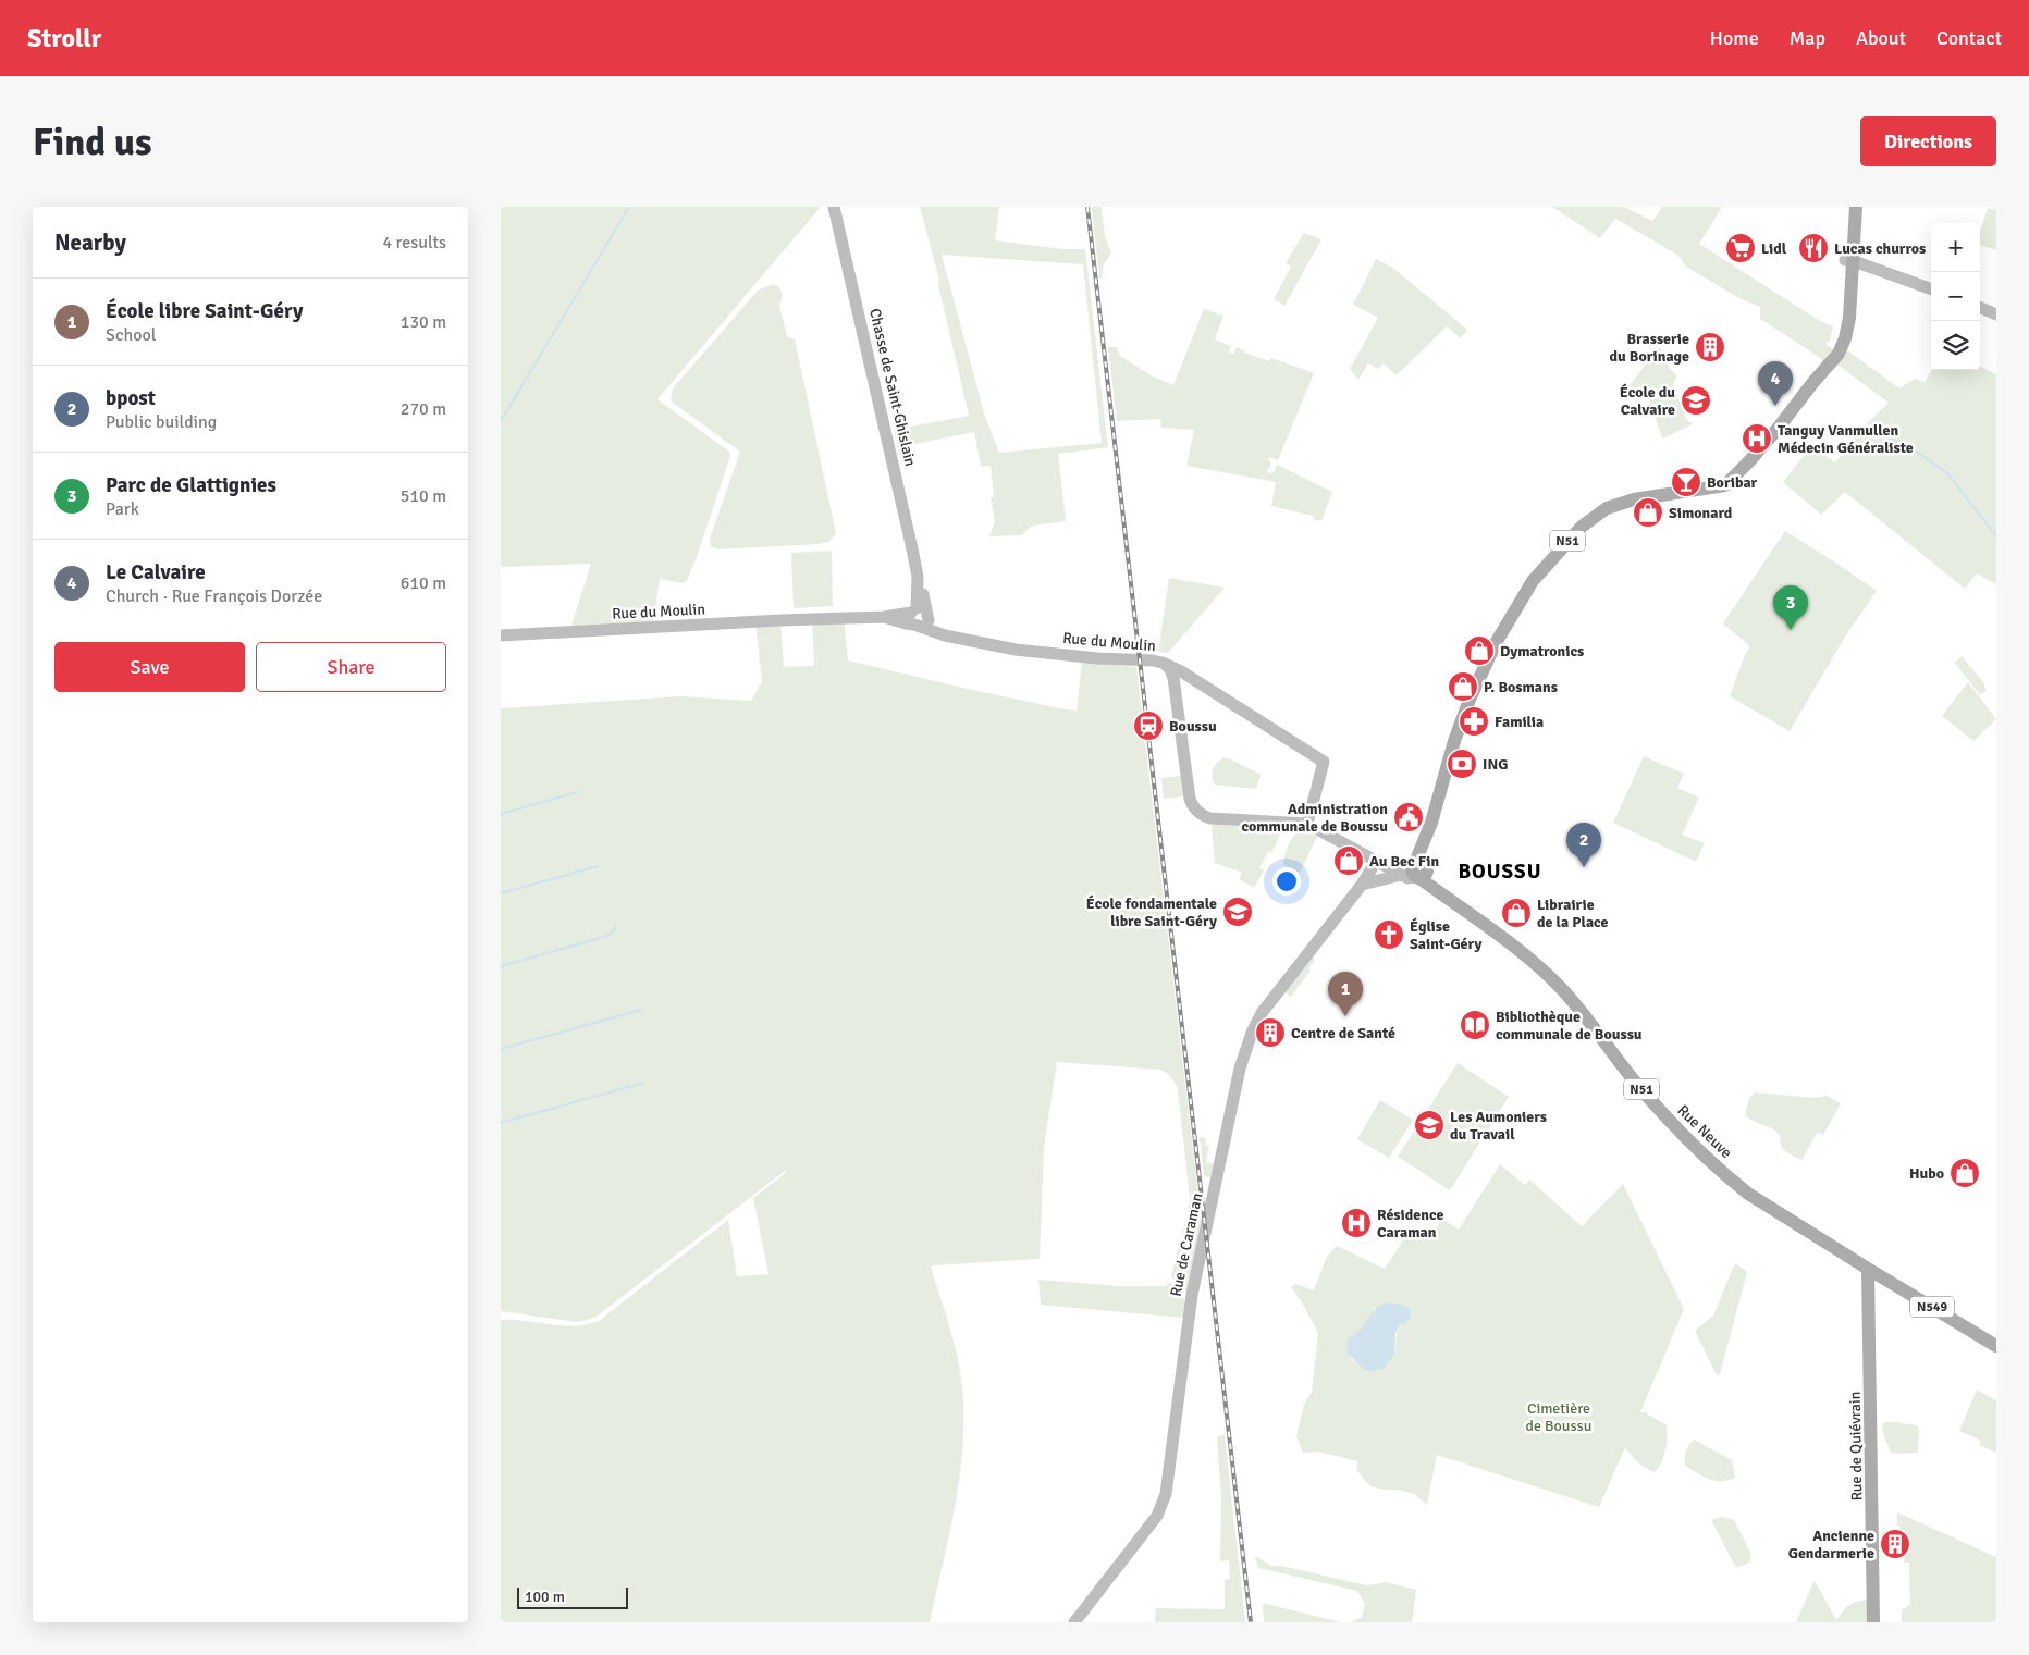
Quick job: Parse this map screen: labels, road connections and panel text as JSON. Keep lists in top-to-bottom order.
{
  "streets": {
    "main road": [
      "N51",
      "Rue Neuve",
      "N549",
      "Rue de Quiévrain"
    ],
    "street": ["Chasse de Saint-Ghislain", "Rue du Moulin", "Rue de Caraman"]
  },
  "crossings": [
    ["Chasse de Saint-Ghislain", "Rue du Moulin"],
    ["N51", "Rue Neuve"],
    ["Rue Neuve", "Rue de Quiévrain"]
  ],
  "districts": ["BOUSSU"],
  "parks": ["Cimetière de Boussu"],
  "places": {
    "supermarket": ["Lidl"],
    "restaurant": ["Lucas churros"],
    "building": ["Brasserie du Borinage", "Centre de Santé", "Ancienne Gendarmerie"],
    "school or university": ["École du Calvaire", "École fondamentale libre Saint-Géry", "Les Aumoniers du Travail"],
    "hospital": ["Tanguy Vanmullen Médecin Généraliste", "Résidence Caraman"],
    "bar": ["Boribar"],
    "shop": [
      "Simonard",
      "Dymatronics",
      "P. Bosmans",
      "Au Bec Fin",
      "Librairie de la Place",
      "Hubo"
    ],
    "pharmacy": ["Familia"],
    "station": ["Boussu"],
    "bank": ["ING"],
    "public building": ["Administration communale de Boussu"],
    "church": ["Église Saint-Géry"],
    "library": ["Bibliothèque communale de Boussu"]
  },
  "scale_bar": "100 m",
  "page": {
    "header": "Strollr",
    "nav": [
      "Home",
      "Map",
      "About",
      "Contact"
    ],
    "buttons": [
      "Directions",
      ["Save", "Share"]
    ],
    "title": "Find us",
    "heading": ["Nearby", "4 results"],
    "map_buttons": ["+", "−"],
    "list": [
      {
        "mark": "1",
        "name": "École libre Saint-Géry",
        "note": "School",
        "value": "130 m"
      },
      {
        "mark": "2",
        "name": "bpost",
        "note": "Public building",
        "value": "270 m"
      },
      {
        "mark": "3",
        "name": "Parc de Glattignies",
        "note": "Park",
        "value": "510 m"
      },
      {
        "mark": "4",
        "name": "Le Calvaire",
        "note": "Church · Rue François Dorzée",
        "value": "610 m"
      }
    ],
    "pins": [
      "4",
      "3",
      "2",
      "1"
    ],
    "scale": "100 m"
  }
}
